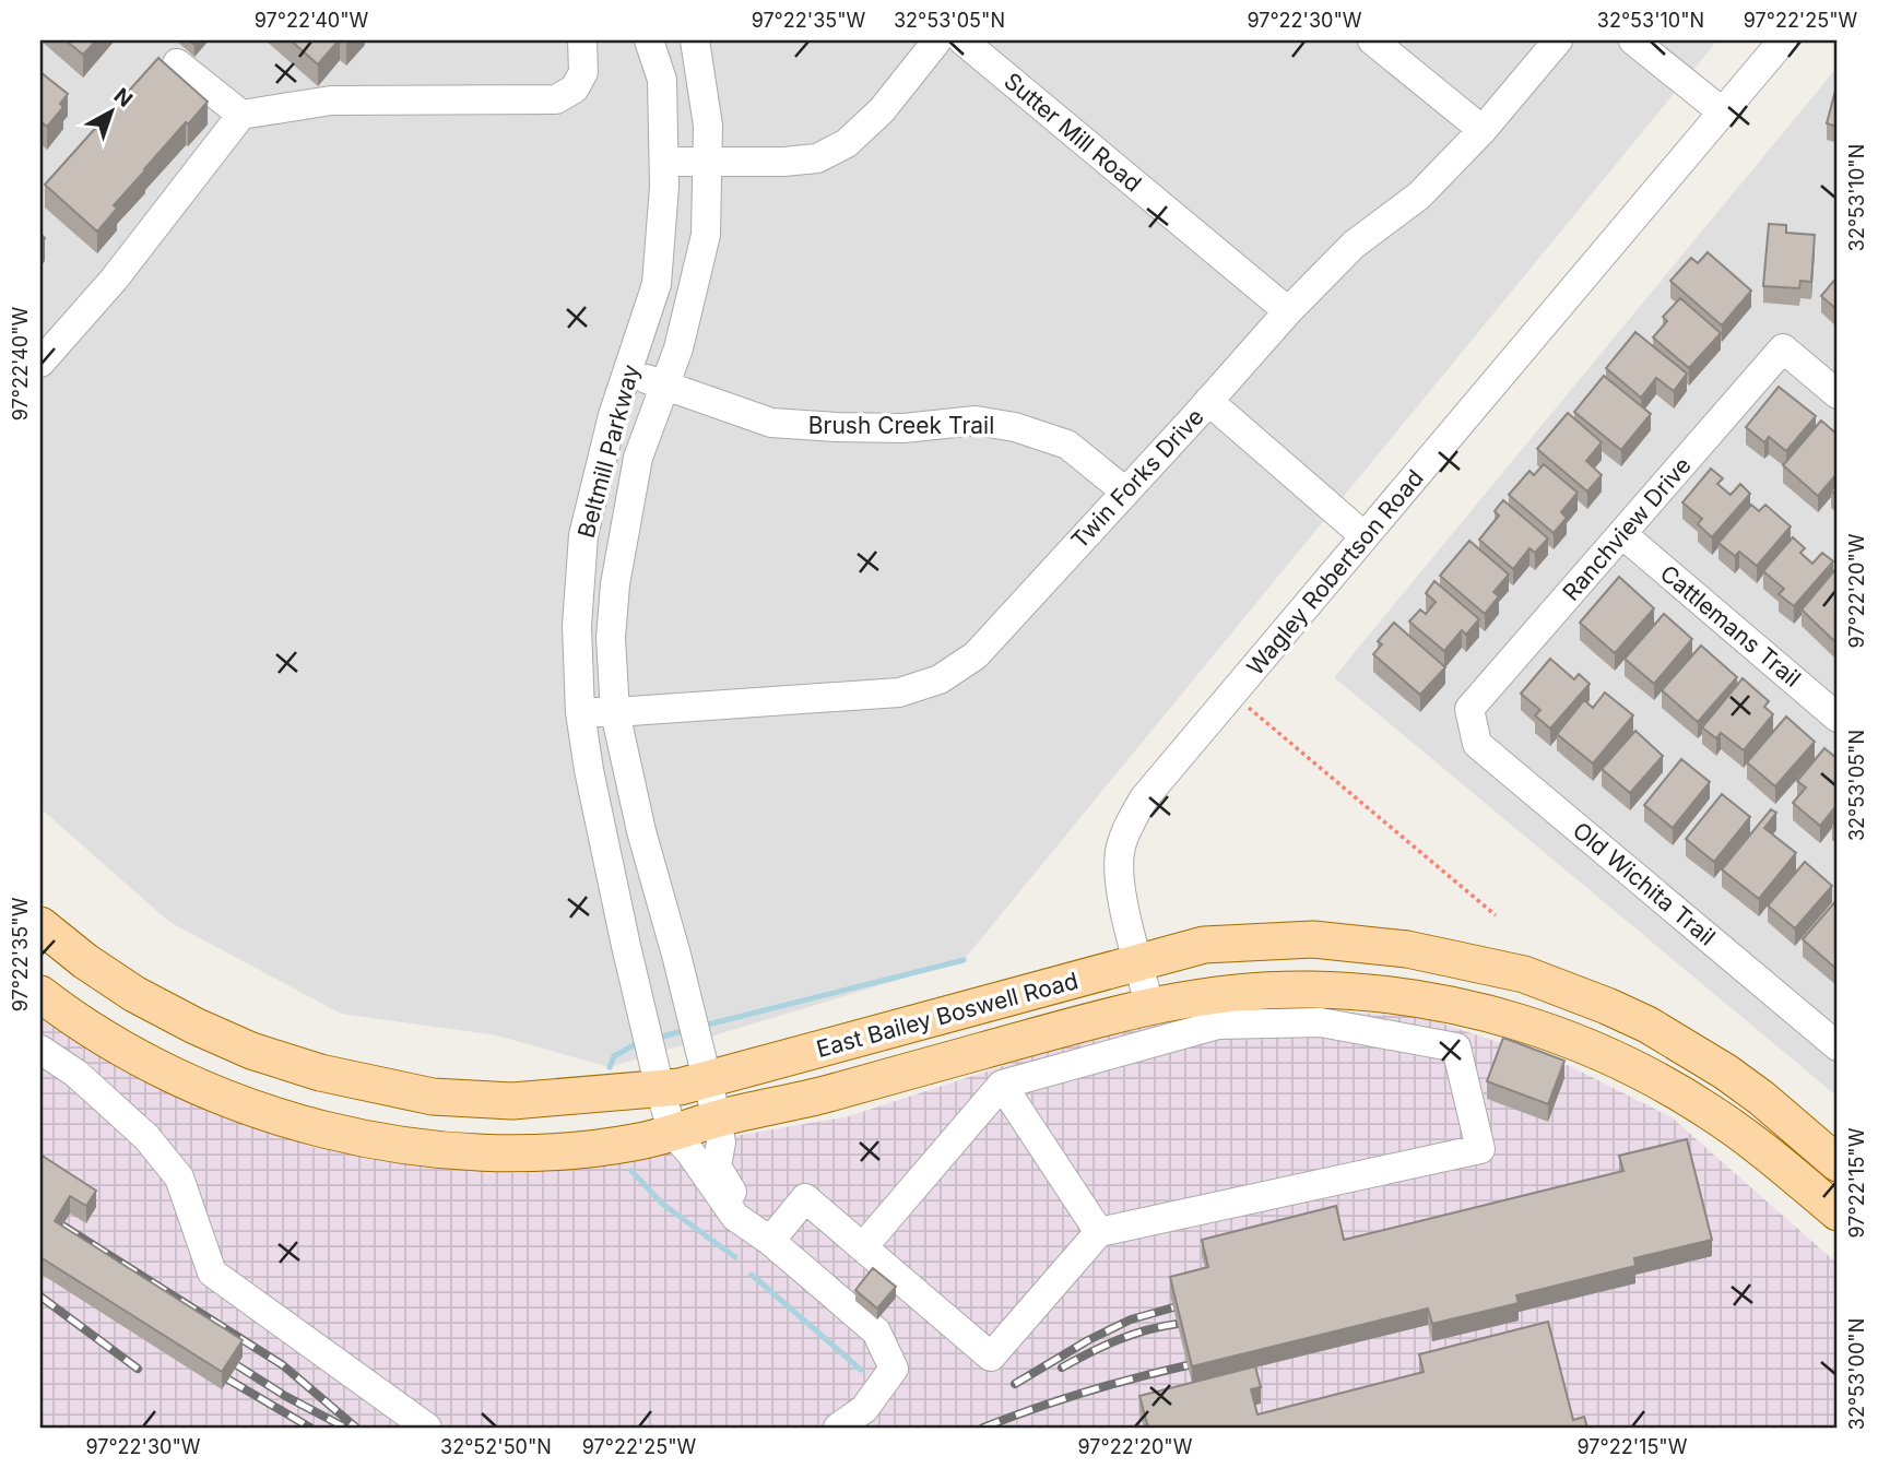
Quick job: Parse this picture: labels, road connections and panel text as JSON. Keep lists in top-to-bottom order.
{
  "streets": {
    "main road": ["East Bailey Boswell Road"],
    "street": [
      "Sutter Mill Road",
      "Brush Creek Trail",
      "Beltmill Parkway",
      "Twin Forks Drive",
      "Ranchview Drive",
      "Wagley Robertson Road",
      "Cattlemans Trail",
      "Old Wichita Trail"
    ]
  },
  "crossings": [
    ["Sutter Mill Road", "Twin Forks Drive"],
    ["Brush Creek Trail", "Beltmill Parkway"],
    ["Brush Creek Trail", "Twin Forks Drive"],
    ["Beltmill Parkway", "Twin Forks Drive"],
    ["Beltmill Parkway", "East Bailey Boswell Road"],
    ["Ranchview Drive", "Cattlemans Trail"],
    ["Ranchview Drive", "Old Wichita Trail"],
    ["Wagley Robertson Road", "East Bailey Boswell Road"]
  ],
  "north": "top right",
  "coordinates": [
    "97°22'40\"W",
    "97°22'35\"W",
    "32°53'05\"N",
    "97°22'30\"W",
    "32°53'10\"N",
    "97°22'25\"W",
    "97°22'20\"W",
    "97°22'15\"W",
    "32°53'00\"N",
    "32°52'50\"N"
  ]
}
